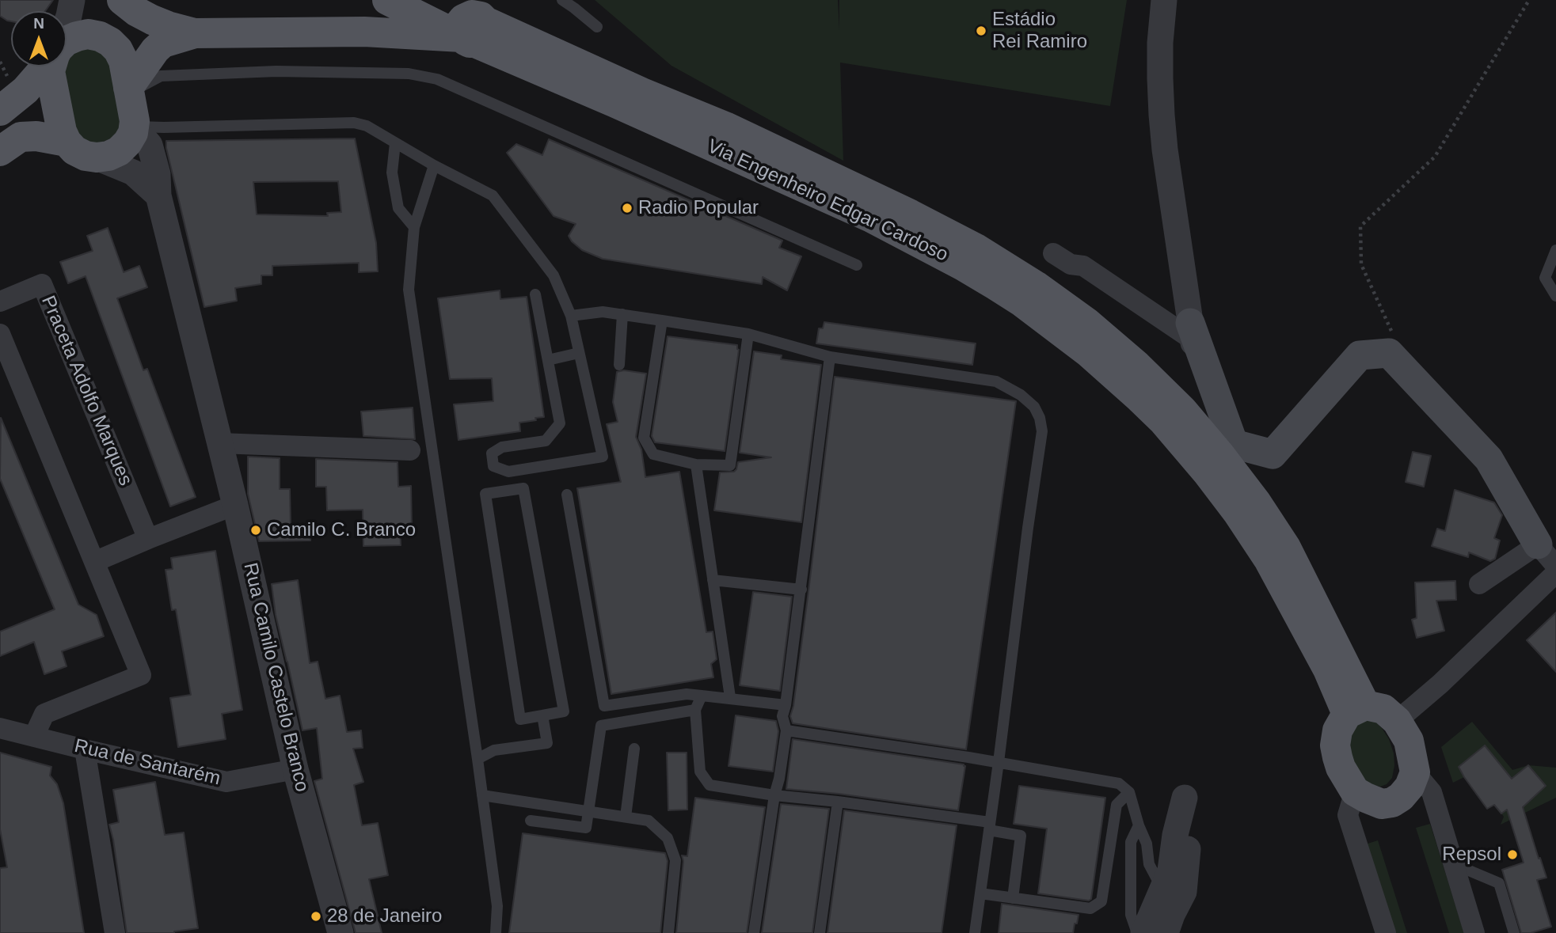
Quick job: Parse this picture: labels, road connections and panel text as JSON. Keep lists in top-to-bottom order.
{
  "streets": {
    "main road": ["Via Engenheiro Edgar Cardoso"],
    "street": ["Praceta Adolfo Marques", "Rua Camilo Castelo Branco", "Rua de Santarém"]
  },
  "crossings": [
    ["Rua Camilo Castelo Branco", "Rua de Santarém"]
  ],
  "places": [
    "Estádio Rei Ramiro",
    "Radio Popular",
    "Camilo C. Branco",
    "Repsol",
    "28 de Janeiro"
  ],
  "north": "top"
}
